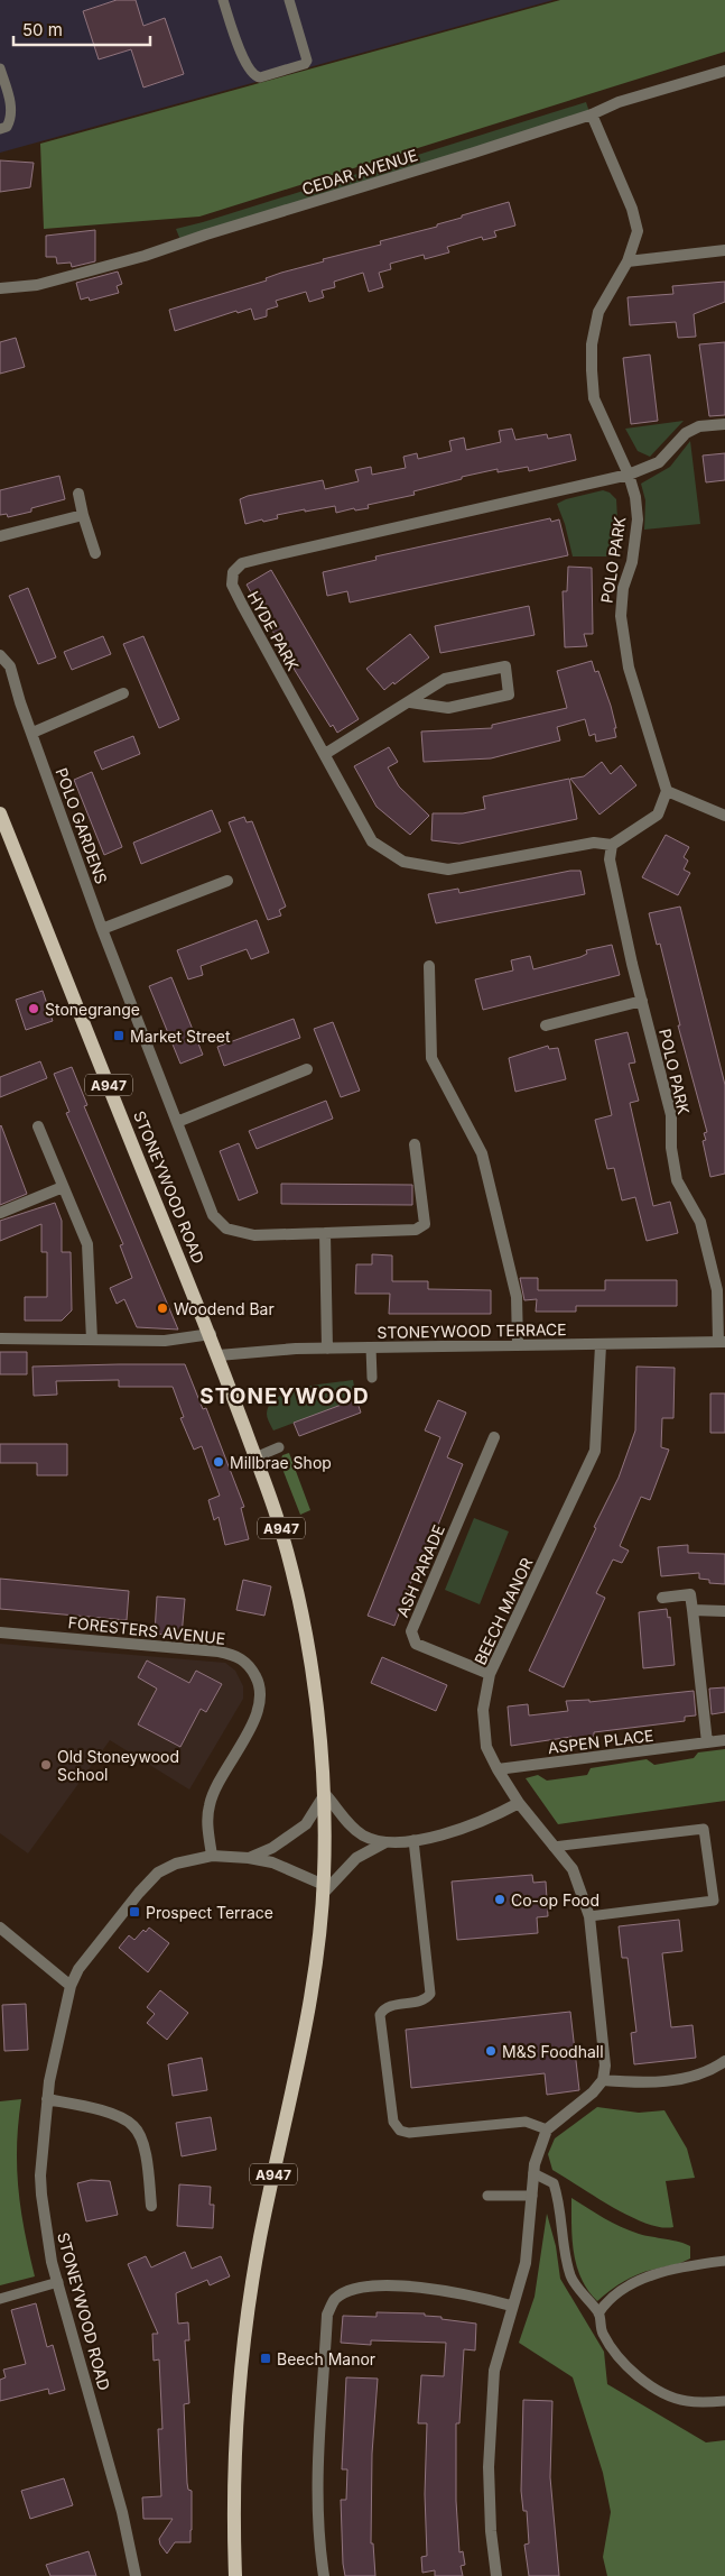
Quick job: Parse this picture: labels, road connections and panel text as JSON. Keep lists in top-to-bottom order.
{
  "streets": {
    "main road": ["A947", "STONEYWOOD ROAD"],
    "street": [
      "CEDAR AVENUE",
      "POLO PARK",
      "HYDE PARK",
      "POLO GARDENS",
      "STONEYWOOD TERRACE",
      "ASH PARADE",
      "BEECH MANOR",
      "FORESTERS AVENUE",
      "ASPEN PLACE"
    ]
  },
  "crossings": [
    ["CEDAR AVENUE", "POLO PARK"],
    ["POLO PARK", "HYDE PARK"],
    ["POLO PARK", "STONEYWOOD TERRACE"],
    ["A947", "STONEYWOOD ROAD"],
    ["A947", "STONEYWOOD TERRACE"],
    ["STONEYWOOD ROAD", "STONEYWOOD TERRACE"],
    ["STONEYWOOD ROAD", "FORESTERS AVENUE"],
    ["STONEYWOOD TERRACE", "BEECH MANOR"],
    ["ASH PARADE", "BEECH MANOR"],
    ["BEECH MANOR", "ASPEN PLACE"]
  ],
  "districts": ["STONEYWOOD"],
  "places": {
    "other": [
      "Stonegrange",
      "Woodend Bar",
      "Millbrae Shop",
      "Old Stoneywood School",
      "Co-op Food",
      "M&S Foodhall"
    ],
    "transit": ["Market Street", "Prospect Terrace", "Beech Manor"]
  },
  "scale_bar": "50 m"
}
